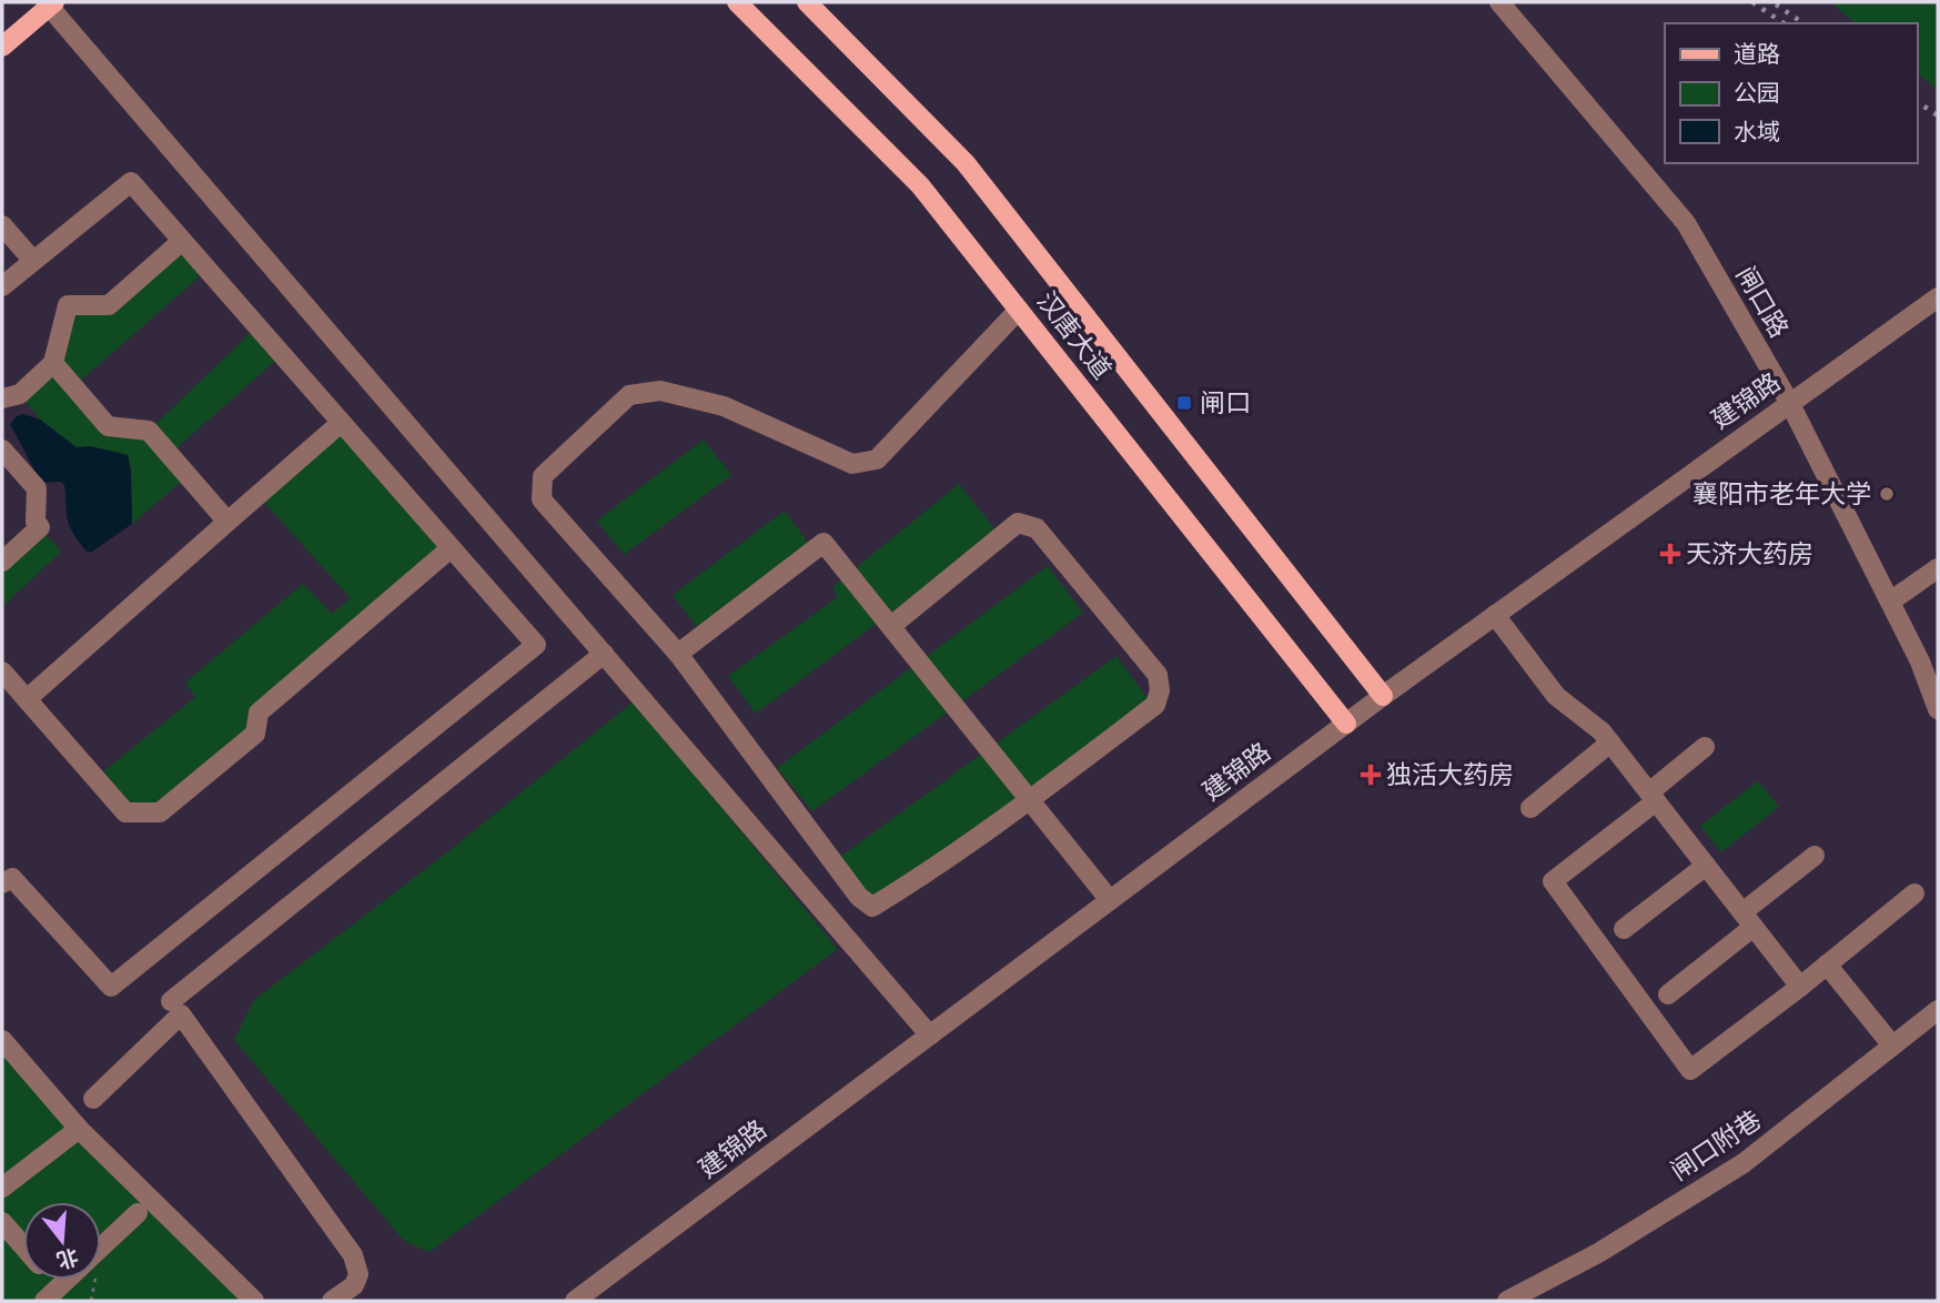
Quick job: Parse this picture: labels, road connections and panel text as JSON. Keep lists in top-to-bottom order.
{
  "streets": {
    "main road": ["汉唐大道"],
    "street": ["闸口路", "建锦路", "闸口附巷"]
  },
  "crossings": [
    ["闸口路", "建锦路"],
    ["汉唐大道", "建锦路"]
  ],
  "places": {
    "transit": ["闸口"],
    "other": ["襄阳市老年大学"],
    "health": ["天济大药房", "独活大药房"]
  },
  "legend": ["道路", "公园", "水域"],
  "north": "bottom"
}
